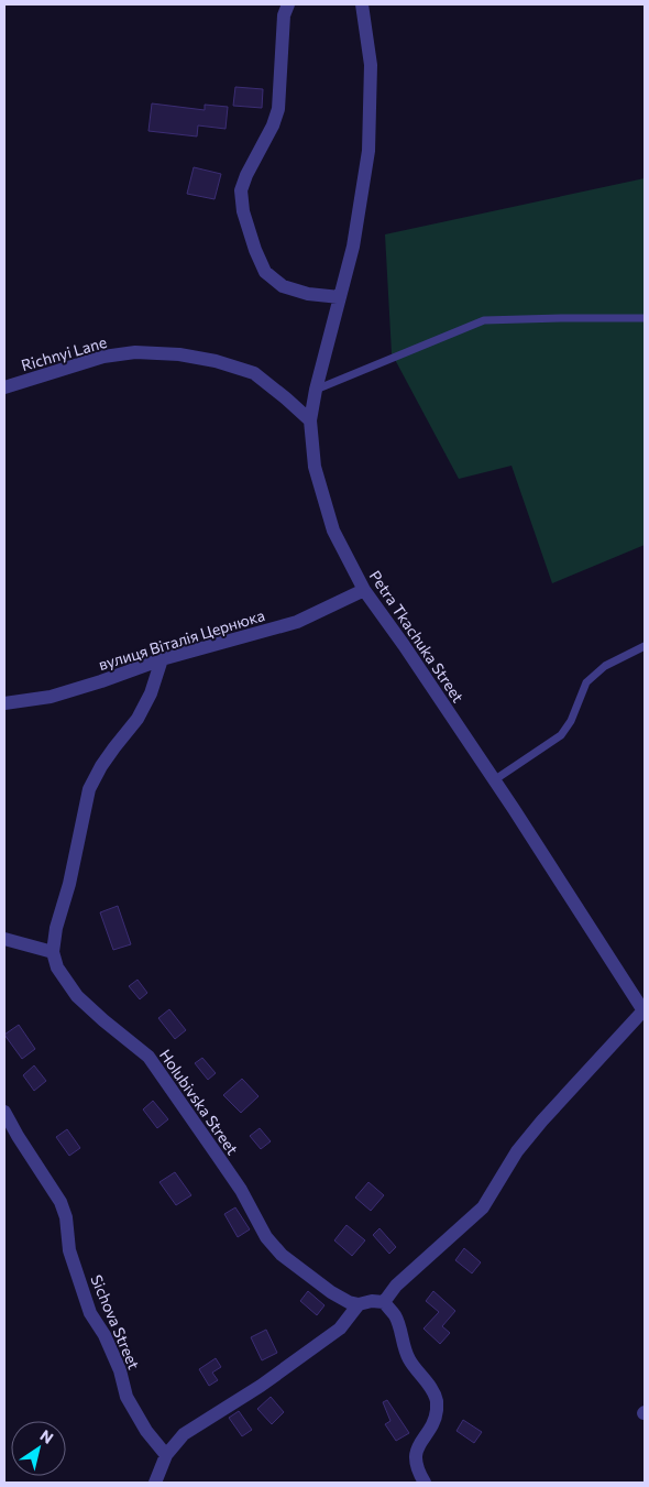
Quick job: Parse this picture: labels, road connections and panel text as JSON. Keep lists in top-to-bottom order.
{
  "streets": {
    "street": [
      "Richnyi Lane",
      "Petra Tkachuka Street",
      "вулиця Віталія Цернюка",
      "Holubivska Street",
      "Sichova Street"
    ]
  },
  "crossings": [
    ["Richnyi Lane", "Petra Tkachuka Street"],
    ["Petra Tkachuka Street", "вулиця Віталія Цернюка"]
  ],
  "north": "top right"
}
